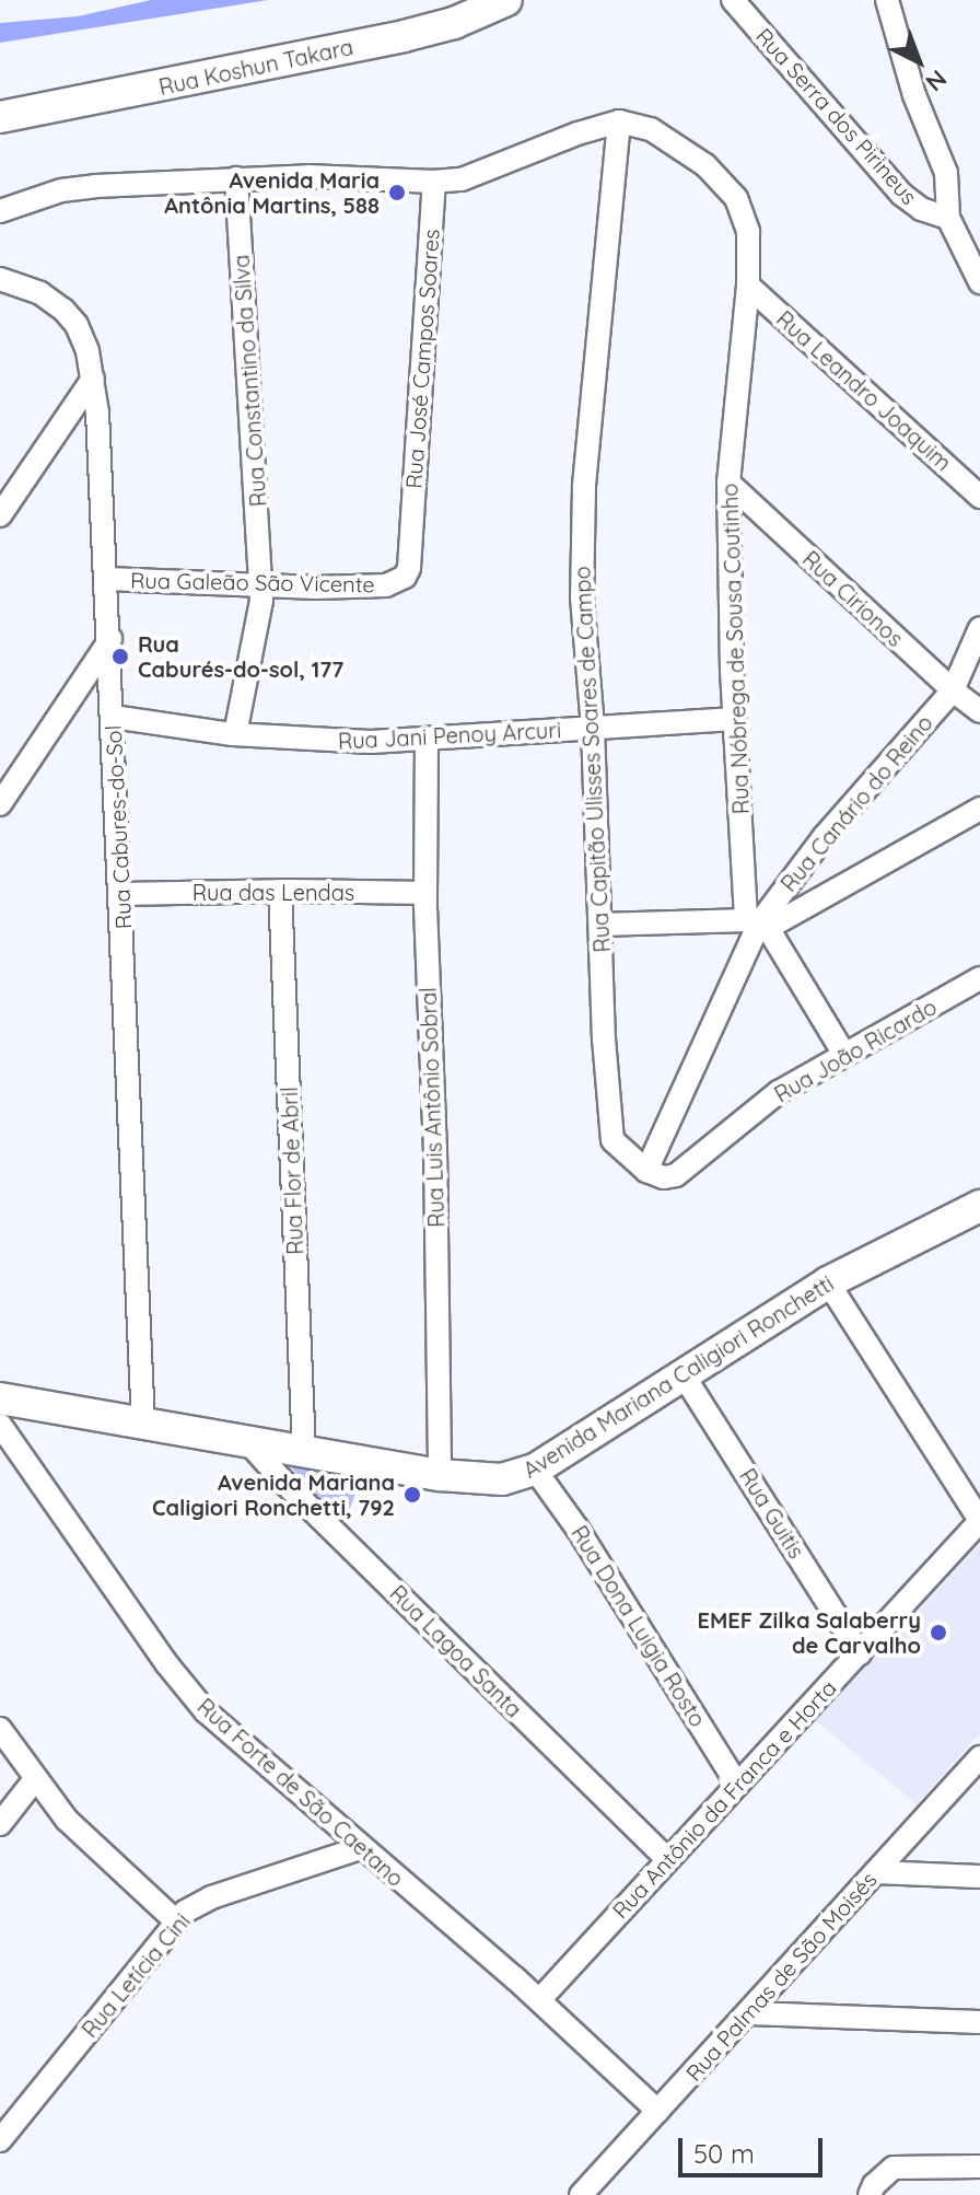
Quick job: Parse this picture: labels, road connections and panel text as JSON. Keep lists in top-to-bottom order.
{
  "streets": {
    "street": [
      "Rua Koshun Takara",
      "Rua Serra dos Pirineus",
      "Rua José Campos Soares",
      "Rua Constantino da Silva",
      "Rua Leandro Joaquim",
      "Rua Galeão São Vicente",
      "Rua Cirionos",
      "Rua Nóbrega de Sousa Coutinho",
      "Rua Jani Penoy Arcuri",
      "Rua Capitão Ulisses Soares de Campo",
      "Rua Canário do Reino",
      "Rua Cabures-do-Sol",
      "Rua das Lendas",
      "Rua João Ricardo",
      "Rua Luis Antônio Sobral",
      "Rua Flor de Abril",
      "Avenida Mariana Caligiori Ronchetti",
      "Rua Guitis",
      "Rua Dona Luigia Rosto",
      "Rua Lagoa Santa",
      "Rua Forte de São Caetano",
      "Rua Antônio da Franca e Horta",
      "Rua Letícia Cini",
      "Rua Palmas de São Moisés"
    ]
  },
  "crossings": [
    ["Rua José Campos Soares", "Rua Galeão São Vicente"],
    ["Rua Constantino da Silva", "Rua Galeão São Vicente"],
    ["Rua Constantino da Silva", "Rua Jani Penoy Arcuri"],
    ["Rua Leandro Joaquim", "Rua Nóbrega de Sousa Coutinho"],
    ["Rua Galeão São Vicente", "Rua Cabures-do-Sol"],
    ["Rua Cirionos", "Rua Nóbrega de Sousa Coutinho"],
    ["Rua Cirionos", "Rua Canário do Reino"],
    ["Rua Nóbrega de Sousa Coutinho", "Rua Jani Penoy Arcuri"],
    ["Rua Nóbrega de Sousa Coutinho", "Rua Capitão Ulisses Soares de Campo"],
    ["Rua Nóbrega de Sousa Coutinho", "Rua Canário do Reino"],
    ["Rua Nóbrega de Sousa Coutinho", "Rua João Ricardo"],
    ["Rua Jani Penoy Arcuri", "Rua Capitão Ulisses Soares de Campo"],
    ["Rua Jani Penoy Arcuri", "Rua Cabures-do-Sol"],
    ["Rua Jani Penoy Arcuri", "Rua Luis Antônio Sobral"],
    ["Rua Capitão Ulisses Soares de Campo", "Rua Canário do Reino"],
    ["Rua Capitão Ulisses Soares de Campo", "Rua João Ricardo"],
    ["Rua Canário do Reino", "Rua João Ricardo"],
    ["Rua Cabures-do-Sol", "Rua das Lendas"],
    ["Rua Cabures-do-Sol", "Avenida Mariana Caligiori Ronchetti"],
    ["Rua das Lendas", "Rua Luis Antônio Sobral"],
    ["Rua das Lendas", "Rua Flor de Abril"],
    ["Rua Luis Antônio Sobral", "Avenida Mariana Caligiori Ronchetti"],
    ["Rua Flor de Abril", "Avenida Mariana Caligiori Ronchetti"],
    ["Avenida Mariana Caligiori Ronchetti", "Rua Guitis"],
    ["Avenida Mariana Caligiori Ronchetti", "Rua Dona Luigia Rosto"],
    ["Avenida Mariana Caligiori Ronchetti", "Rua Lagoa Santa"],
    ["Rua Guitis", "Rua Antônio da Franca e Horta"],
    ["Rua Dona Luigia Rosto", "Rua Antônio da Franca e Horta"],
    ["Rua Lagoa Santa", "Rua Antônio da Franca e Horta"],
    ["Rua Forte de São Caetano", "Rua Antônio da Franca e Horta"],
    ["Rua Forte de São Caetano", "Rua Letícia Cini"],
    ["Rua Forte de São Caetano", "Rua Palmas de São Moisés"]
  ],
  "places": [
    "Avenida Maria Antônia Martins, 588",
    "Rua Caburés-do-sol, 177",
    "Avenida Mariana Caligiori Ronchetti, 792",
    "EMEF Zilka Salaberry de Carvalho"
  ],
  "scale_bar": "50 m",
  "north": "bottom right"
}
